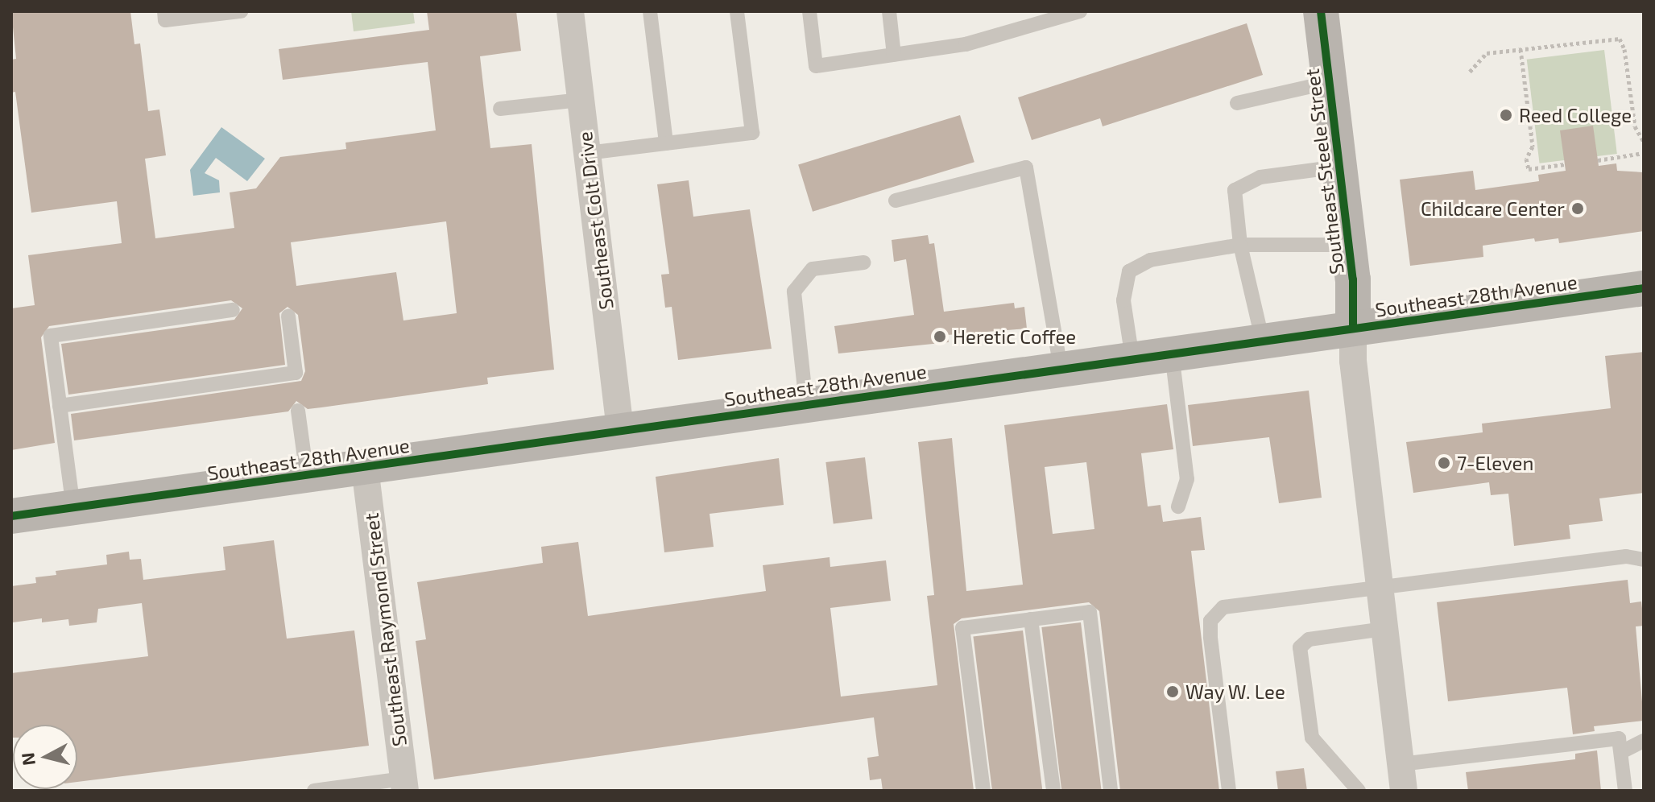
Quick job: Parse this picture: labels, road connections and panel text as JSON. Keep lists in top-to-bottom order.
{
  "streets": {
    "street": [
      "Southeast Steele Street",
      "Southeast Colt Drive",
      "Southeast 28th Avenue",
      "Southeast Raymond Street"
    ]
  },
  "crossings": [
    ["Southeast Steele Street", "Southeast 28th Avenue"],
    ["Southeast Colt Drive", "Southeast 28th Avenue"],
    ["Southeast 28th Avenue", "Southeast Raymond Street"]
  ],
  "places": [
    "Reed College",
    "Childcare Center",
    "Heretic Coffee",
    "7-Eleven",
    "Way W. Lee"
  ],
  "north": "left"
}
